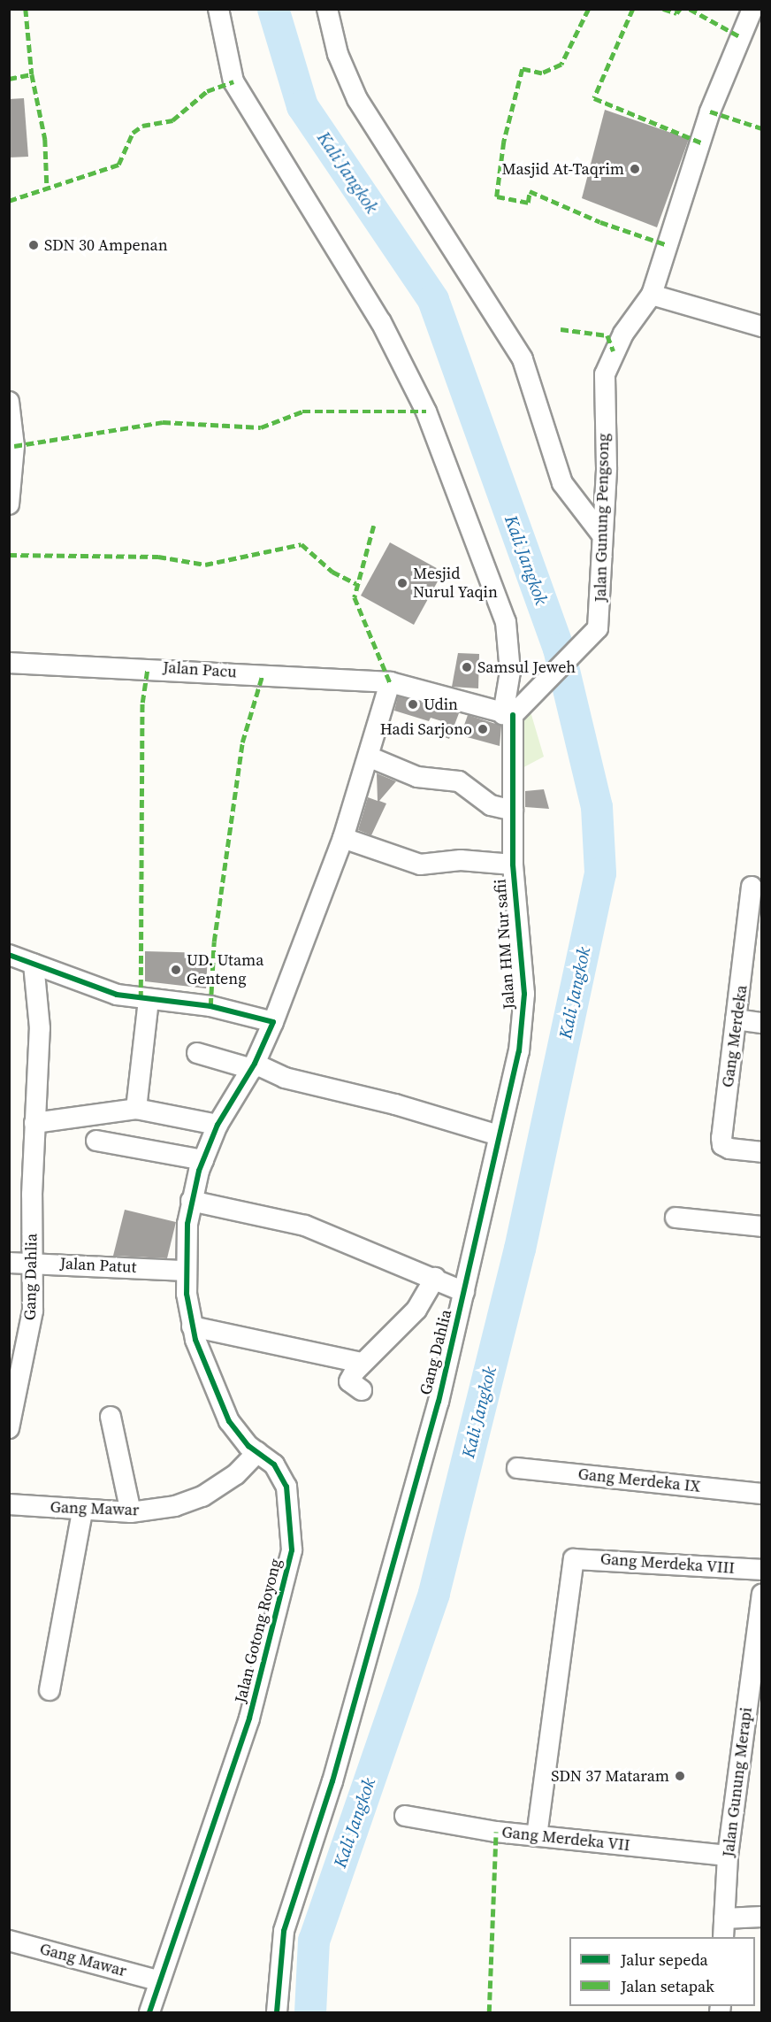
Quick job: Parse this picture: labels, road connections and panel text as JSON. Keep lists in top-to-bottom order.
{
  "streets": {
    "street": [
      "Jalan Gunung Pengsong",
      "Jalan Pacu",
      "Jalan HM Nur safii",
      "Gang Merdeka",
      "Jalan Patut",
      "Gang Dahlia",
      "Gang Merdeka IX",
      "Gang Mawar",
      "Gang Merdeka VIII",
      "Jalan Gotong Royong",
      "Jalan Gunung Merapi",
      "Gang Merdeka VII"
    ]
  },
  "crossings": [
    ["Jalan Gunung Pengsong", "Jalan Pacu"],
    ["Jalan Gunung Pengsong", "Jalan HM Nur safii"],
    ["Jalan Pacu", "Jalan HM Nur safii"],
    ["Jalan HM Nur safii", "Gang Dahlia"],
    ["Jalan Patut", "Gang Dahlia"],
    ["Jalan Patut", "Jalan Gotong Royong"],
    ["Gang Dahlia", "Jalan Gotong Royong"],
    ["Gang Mawar", "Jalan Gotong Royong"],
    ["Gang Merdeka VIII", "Gang Merdeka VII"],
    ["Jalan Gunung Merapi", "Gang Merdeka VII"]
  ],
  "water": ["Kali Jangkok"],
  "places": [
    "Masjid At-Taqrim",
    "SDN 30 Ampenan",
    "Mesjid Nurul Yaqin",
    "Samsul Jeweh",
    "Udin",
    "Hadi Sarjono",
    "UD. Utama Genteng",
    "SDN 37 Mataram"
  ],
  "legend": ["Jalur sepeda", "Jalan setapak"]
}
